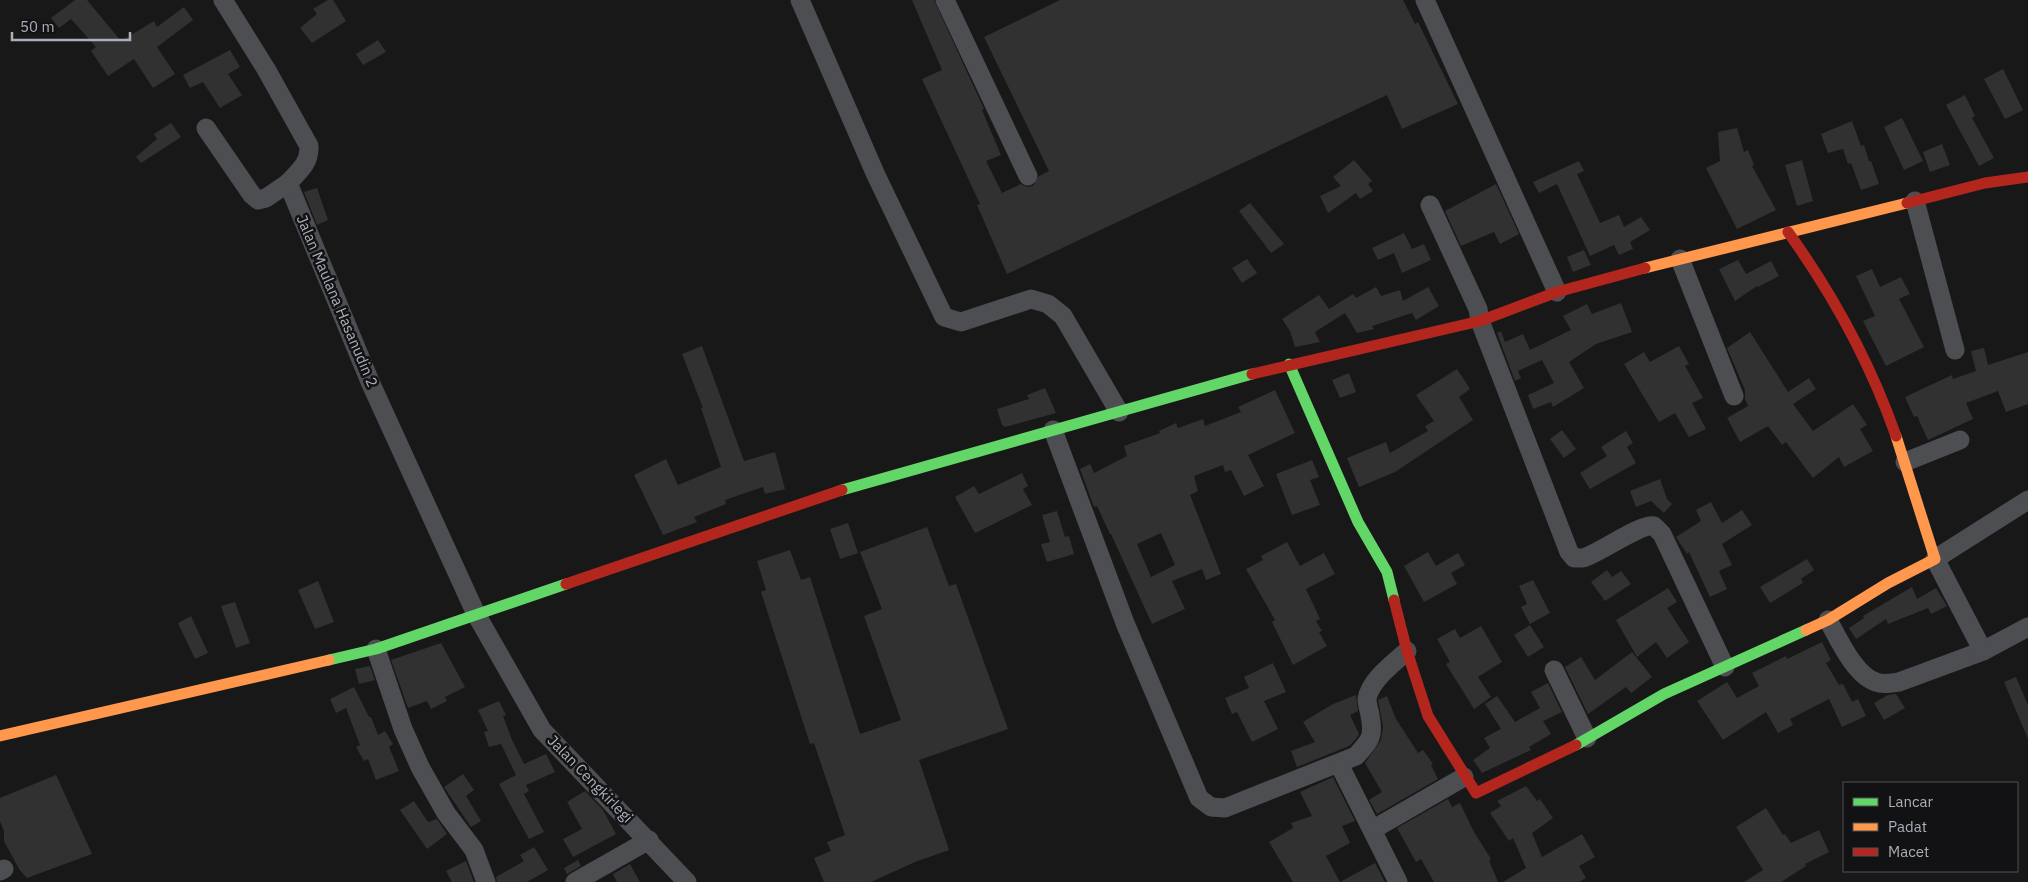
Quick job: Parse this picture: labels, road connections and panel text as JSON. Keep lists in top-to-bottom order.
{
  "streets": {
    "street": ["Jalan Maulana Hasanudin 2", "Jalan Cengkirlegi"]
  },
  "crossings": [
    ["Jalan Maulana Hasanudin 2", "Jalan Cengkirlegi"]
  ],
  "legend": ["Lancar", "Padat", "Macet"],
  "scale_bar": "50 m"
}
